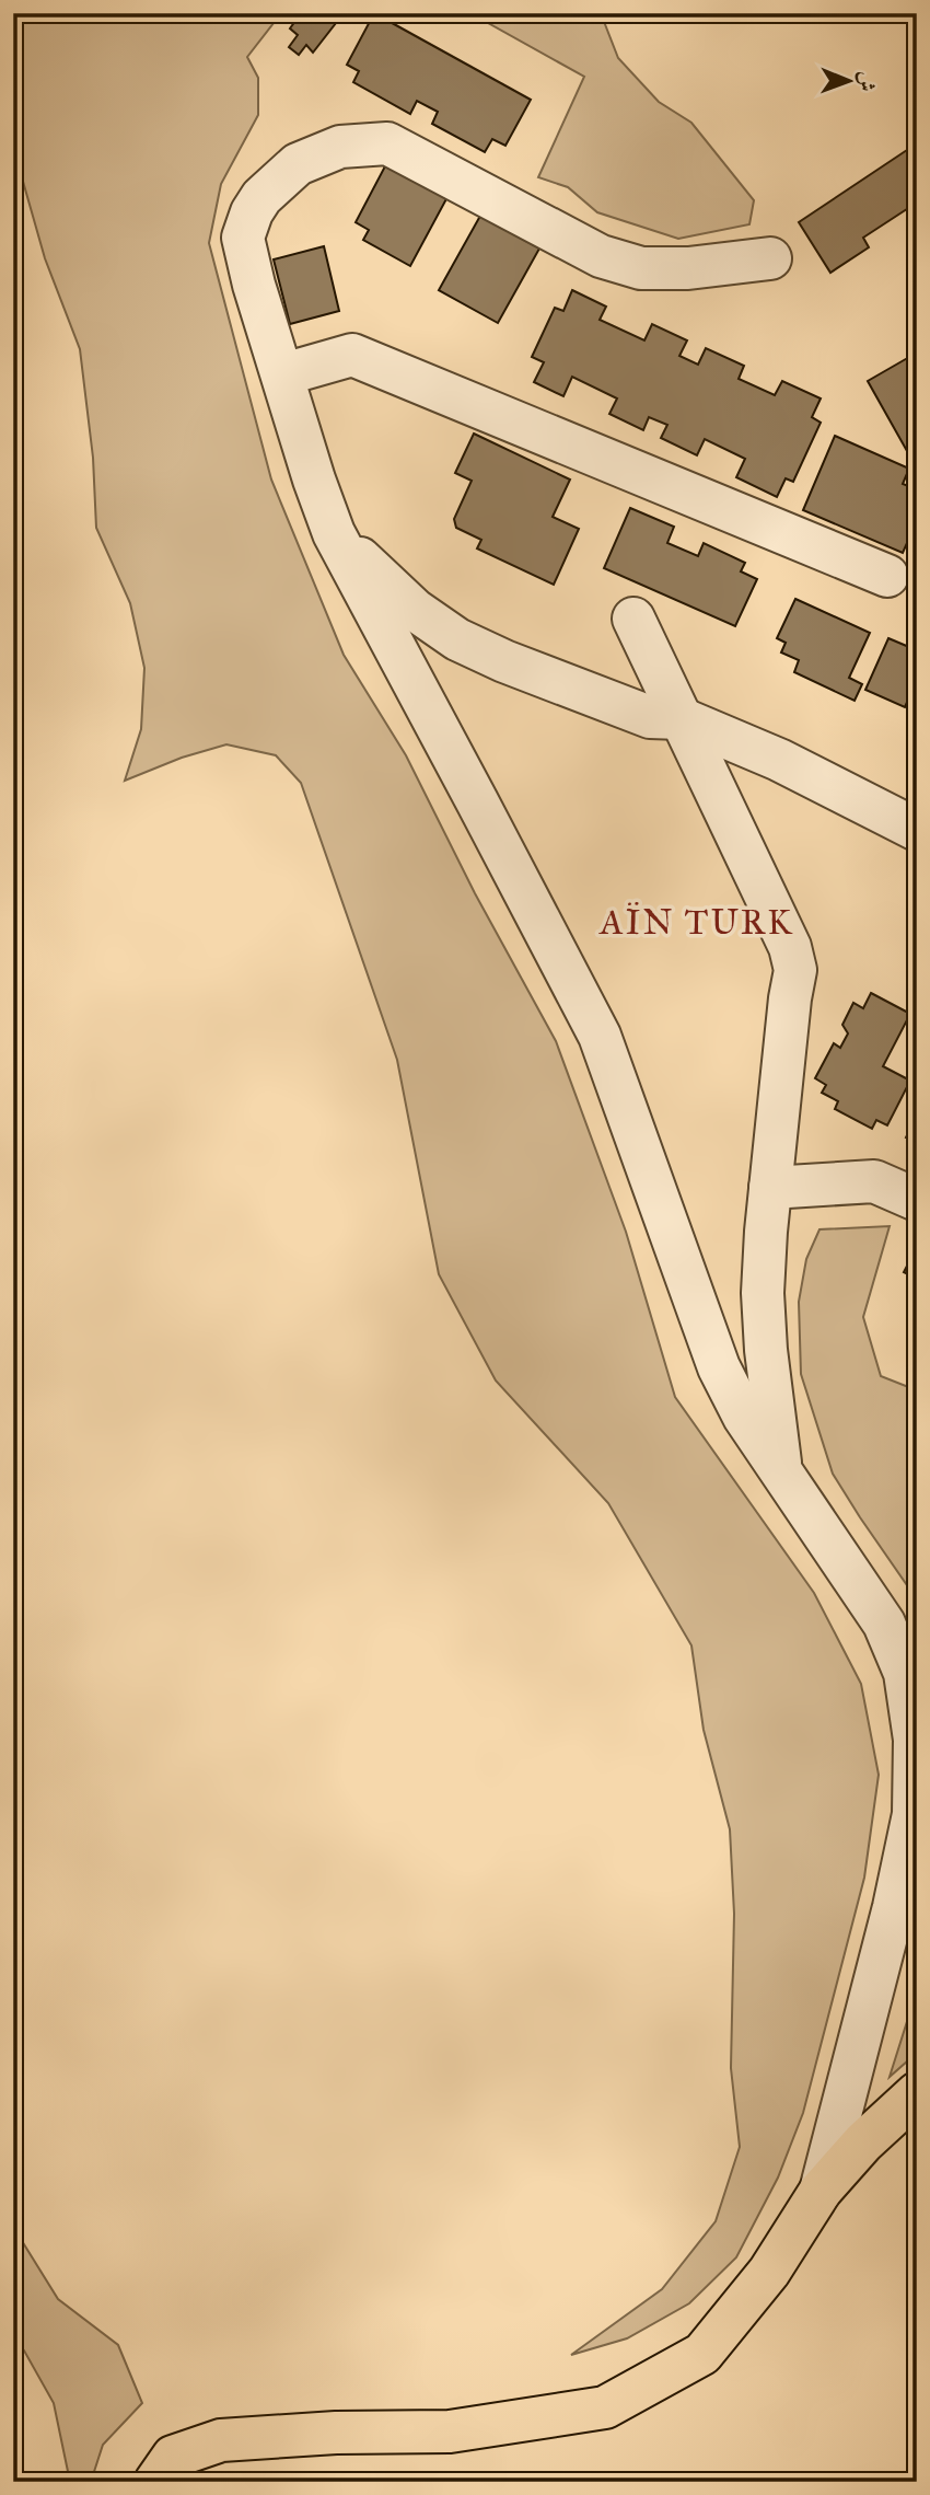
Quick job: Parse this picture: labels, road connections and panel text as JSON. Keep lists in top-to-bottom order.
{
  "districts": ["AÏN TURK"],
  "north": "right"
}
